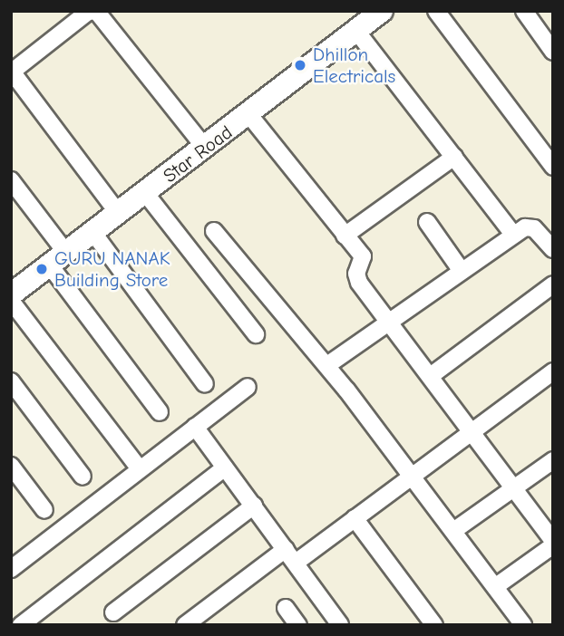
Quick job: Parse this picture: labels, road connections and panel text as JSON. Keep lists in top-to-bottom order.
{
  "streets": {
    "street": ["Star Road"]
  },
  "places": ["Dhillon Electricals", "GURU NANAK Building Store"]
}
